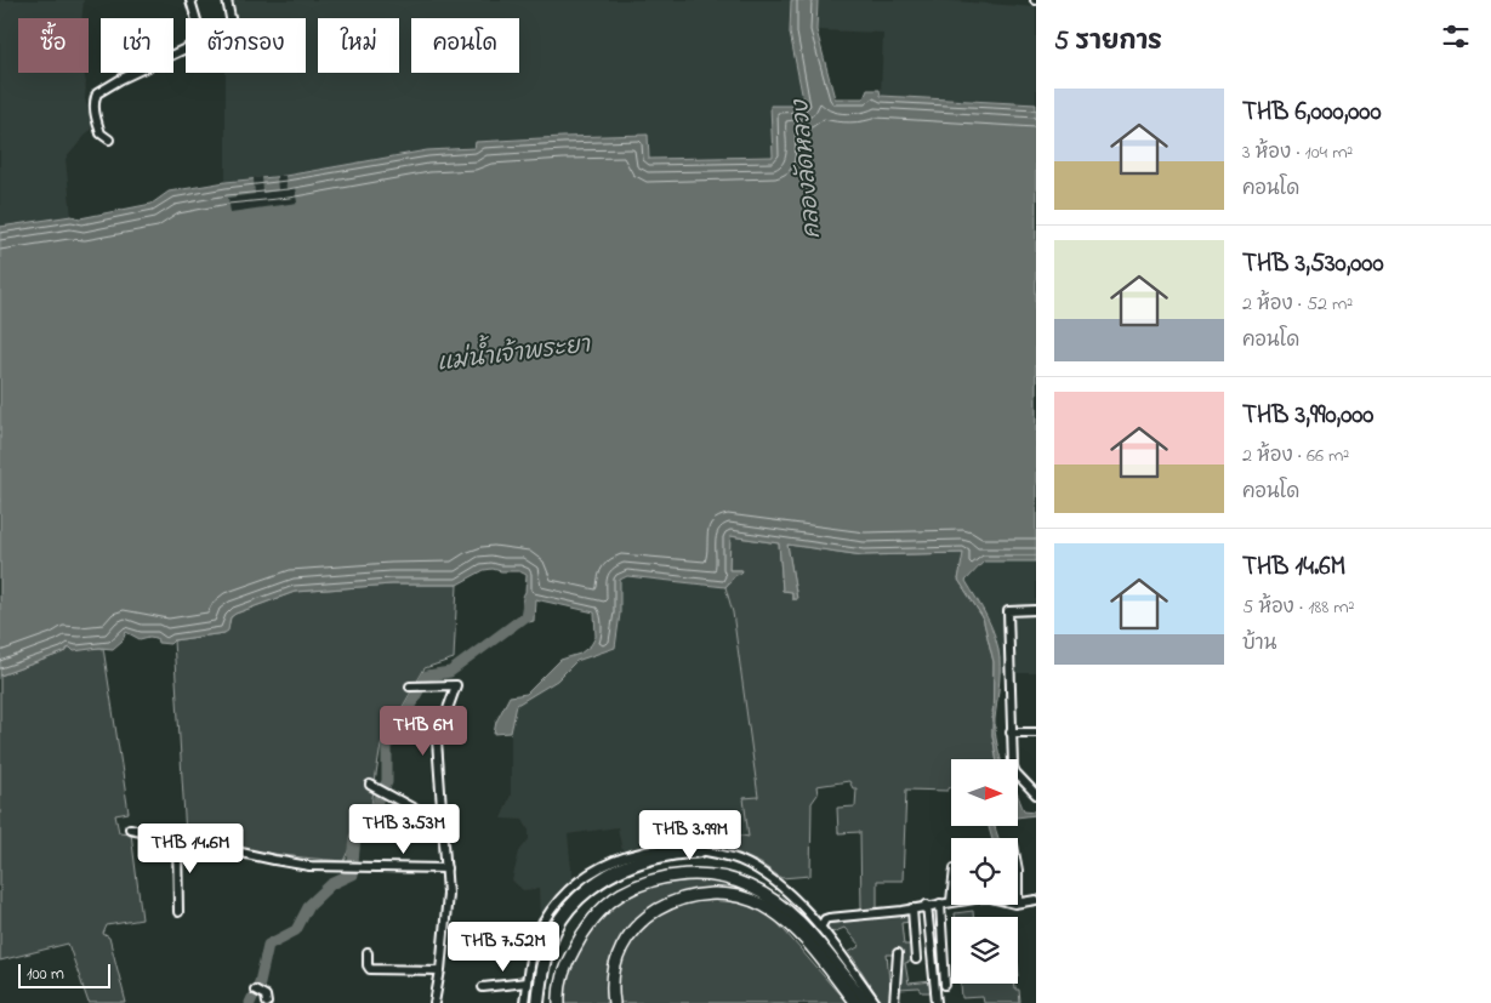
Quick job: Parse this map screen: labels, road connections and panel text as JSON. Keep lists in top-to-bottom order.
{
  "water": ["คลองลัดหลวง", "แม่น้ำเจ้าพระยา"],
  "scale_bar": "100 m",
  "north": "right",
  "page": {
    "heading": "5 รายการ",
    "chip": [
      "ซื้อ",
      "เช่า",
      "ตัวกรอง",
      "ใหม่",
      "คอนโด"
    ],
    "list": [
      {
        "name": "THB 6,000,000",
        "note": "3 ห้อง · 104 m² · คอนโด"
      },
      {
        "name": "THB 3,530,000",
        "note": "2 ห้อง · 52 m² · คอนโด"
      },
      {
        "name": "THB 3,990,000",
        "note": "2 ห้อง · 66 m² · คอนโด"
      },
      {
        "name": "THB 14.6M",
        "note": "5 ห้อง · 188 m² · บ้าน"
      }
    ],
    "price": [
      "THB 6M",
      "THB 3.53M",
      "THB 3.99M",
      "THB 14.6M",
      "THB 7.52M"
    ],
    "scale": "100 m"
  }
}
